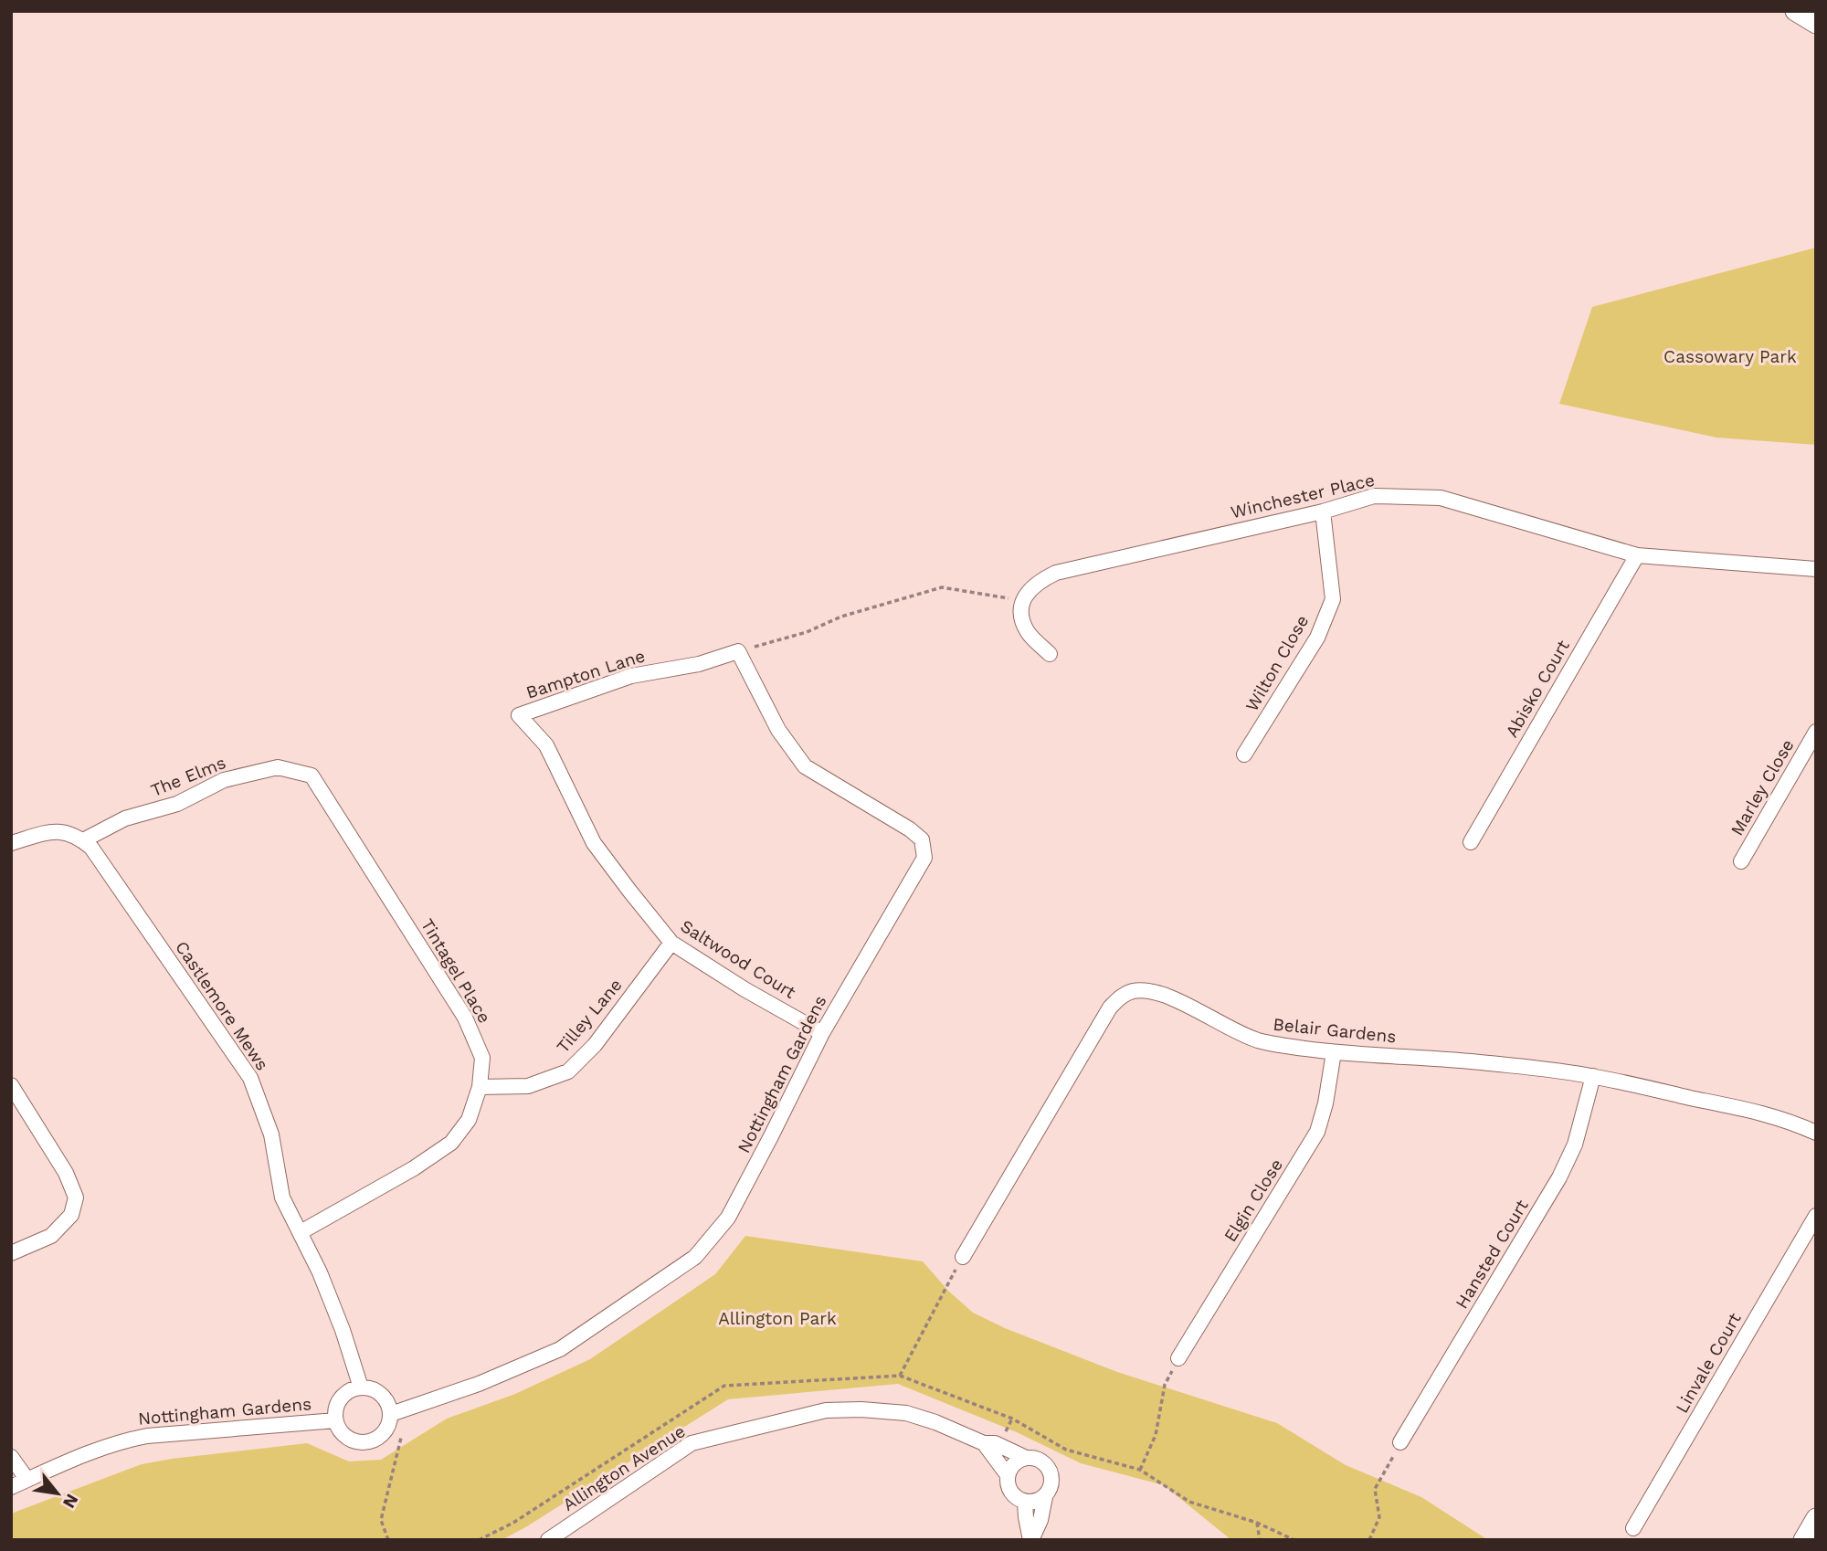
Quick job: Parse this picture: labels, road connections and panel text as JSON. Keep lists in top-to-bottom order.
{
  "streets": {
    "street": [
      "Winchester Place",
      "Wilton Close",
      "Bampton Lane",
      "Abisko Court",
      "The Elms",
      "Marley Close",
      "Saltwood Court",
      "Tintagel Place",
      "Castlemore Mews",
      "Tilley Lane",
      "Belair Gardens",
      "Nottingham Gardens",
      "Elgin Close",
      "Hansted Court",
      "Linvale Court",
      "Allington Avenue"
    ]
  },
  "crossings": [
    ["Winchester Place", "Wilton Close"],
    ["Winchester Place", "Abisko Court"],
    ["Bampton Lane", "Saltwood Court"],
    ["Bampton Lane", "Nottingham Gardens"],
    ["The Elms", "Tintagel Place"],
    ["The Elms", "Castlemore Mews"],
    ["Saltwood Court", "Tilley Lane"],
    ["Saltwood Court", "Nottingham Gardens"],
    ["Tintagel Place", "Castlemore Mews"],
    ["Tintagel Place", "Tilley Lane"],
    ["Castlemore Mews", "Nottingham Gardens"],
    ["Belair Gardens", "Elgin Close"],
    ["Belair Gardens", "Hansted Court"]
  ],
  "parks": ["Cassowary Park", "Allington Park"],
  "north": "bottom right"
}
